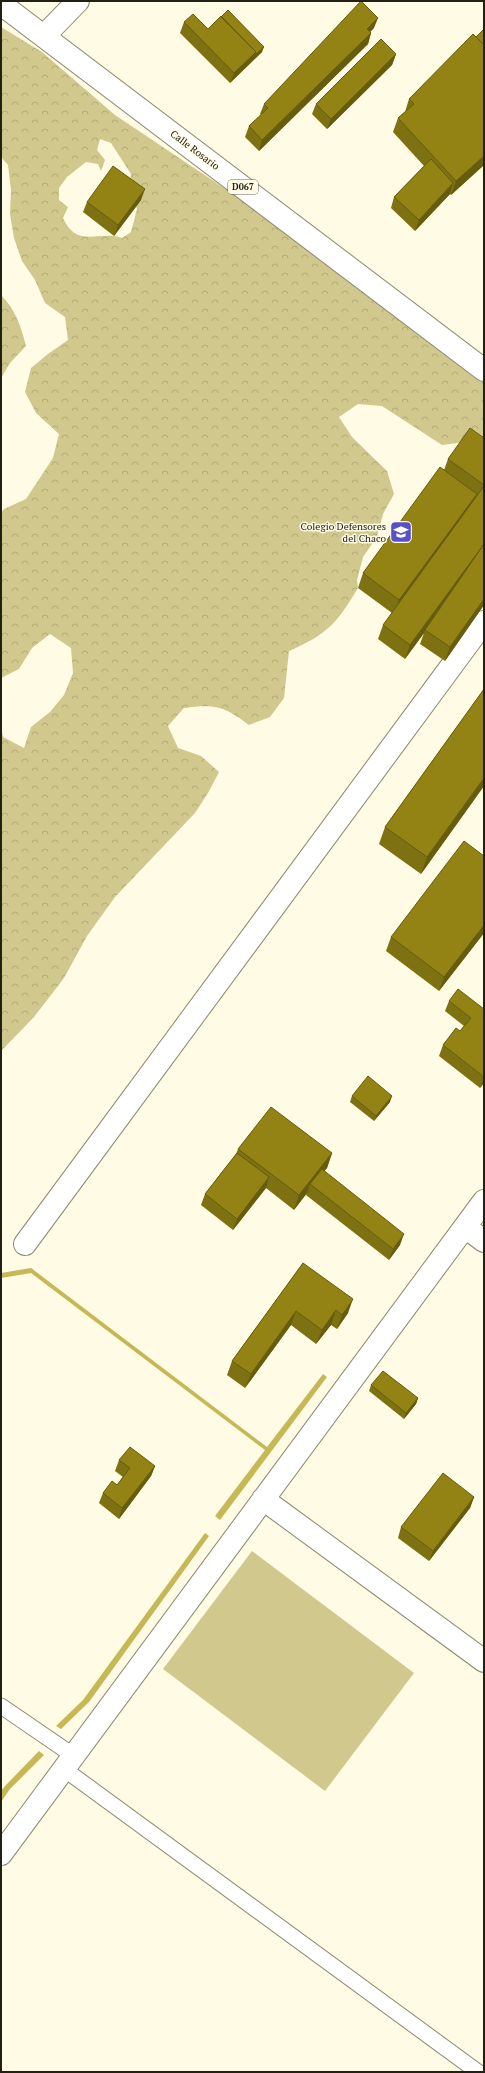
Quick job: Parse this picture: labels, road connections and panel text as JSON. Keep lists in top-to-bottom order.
{
  "streets": {
    "street": ["Calle Rosario", "D067"]
  },
  "places": {
    "school or university": ["Colegio Defensores del Chaco"]
  }
}
